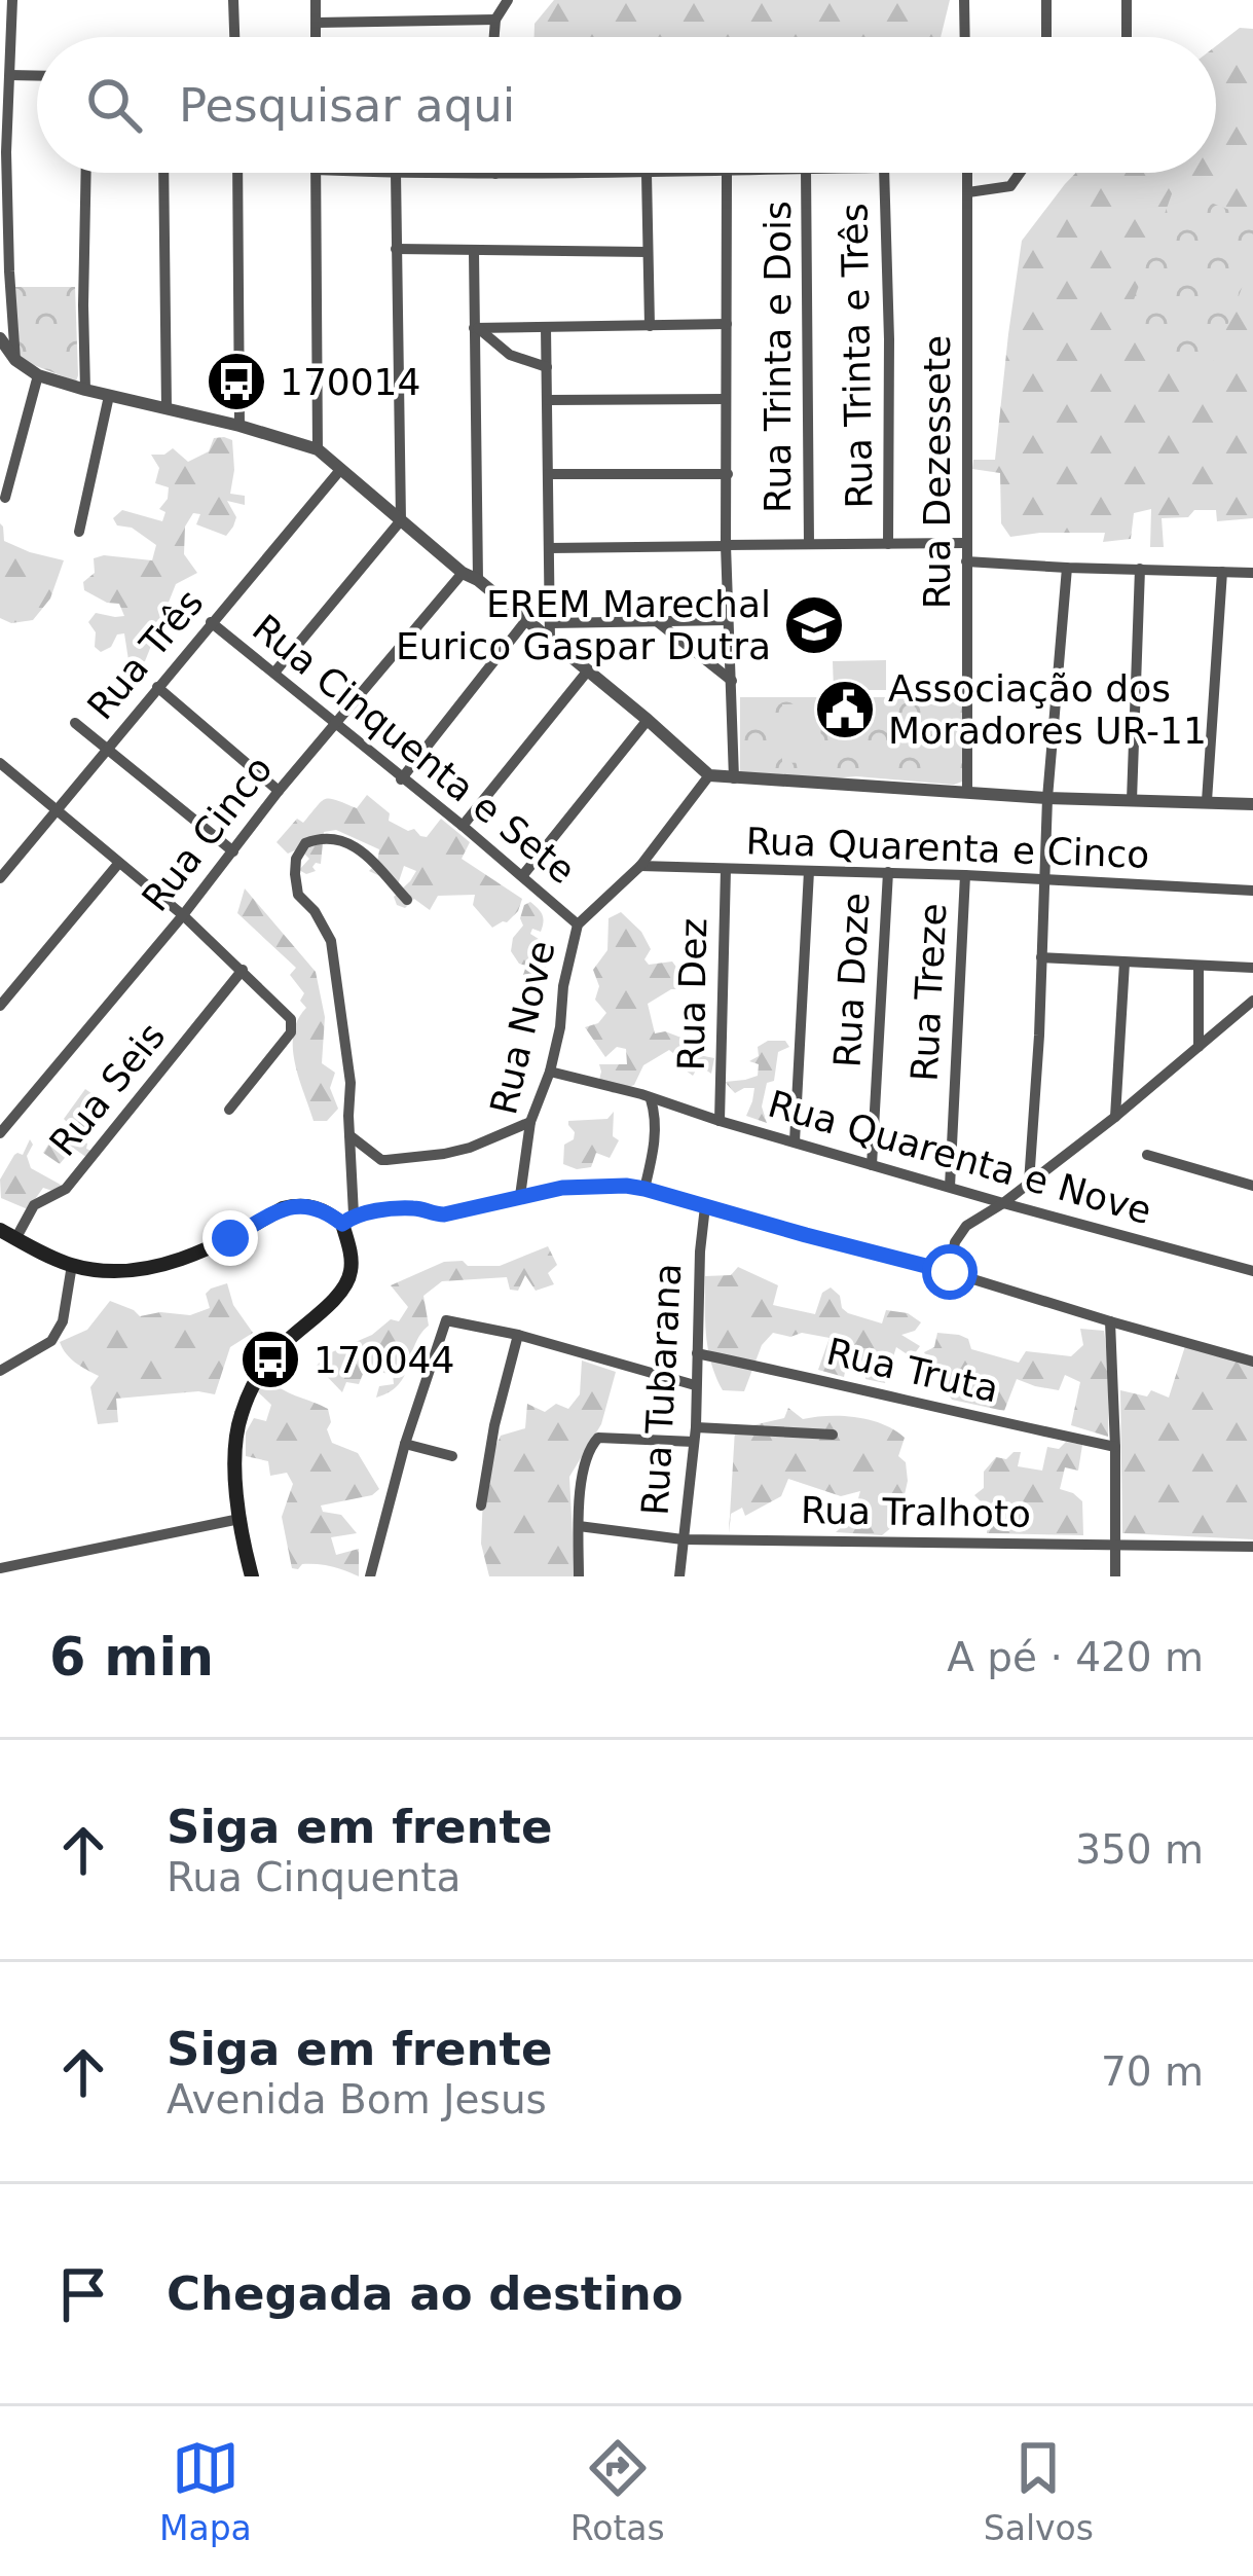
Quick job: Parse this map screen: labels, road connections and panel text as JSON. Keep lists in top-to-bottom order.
{
  "streets": {
    "street": [
      "Rua Trinta e Três",
      "Rua Trinta e Dois",
      "Rua Dezessete",
      "Rua Três",
      "Rua Cinquenta e Sete",
      "Rua Cinco",
      "Rua Quarenta e Cinco",
      "Rua Doze",
      "Rua Treze",
      "Rua Dez",
      "Rua Nove",
      "Rua Seis",
      "Rua Quarenta e Nove",
      "Rua Truta",
      "Rua Tubarana",
      "Rua Tralhoto"
    ]
  },
  "crossings": [
    ["Rua Três", "Rua Cinquenta e Sete"],
    ["Rua Cinquenta e Sete", "Rua Cinco"],
    ["Rua Cinquenta e Sete", "Rua Nove"],
    ["Rua Quarenta e Cinco", "Rua Doze"],
    ["Rua Quarenta e Cinco", "Rua Treze"],
    ["Rua Quarenta e Cinco", "Rua Dez"],
    ["Rua Quarenta e Cinco", "Rua Nove"],
    ["Rua Doze", "Rua Quarenta e Nove"],
    ["Rua Treze", "Rua Quarenta e Nove"],
    ["Rua Dez", "Rua Quarenta e Nove"],
    ["Rua Nove", "Rua Quarenta e Nove"],
    ["Rua Truta", "Rua Tubarana"],
    ["Rua Tubarana", "Rua Tralhoto"]
  ],
  "places": {
    "bus stop": ["170014", "170044"],
    "school or university": ["EREM Marechal Eurico Gaspar Dutra"],
    "public building": ["Associação dos Moradores UR-11"]
  },
  "page": {
    "search": "Pesquisar aqui",
    "heading": ["6 min", "A pé · 420 m"],
    "list": [
      ["Siga em frente", "Rua Cinquenta", "350 m"],
      ["Siga em frente", "Avenida Bom Jesus", "70 m"],
      "Chegada ao destino"
    ],
    "nav": ["Mapa", "Rotas", "Salvos"]
  }
}
